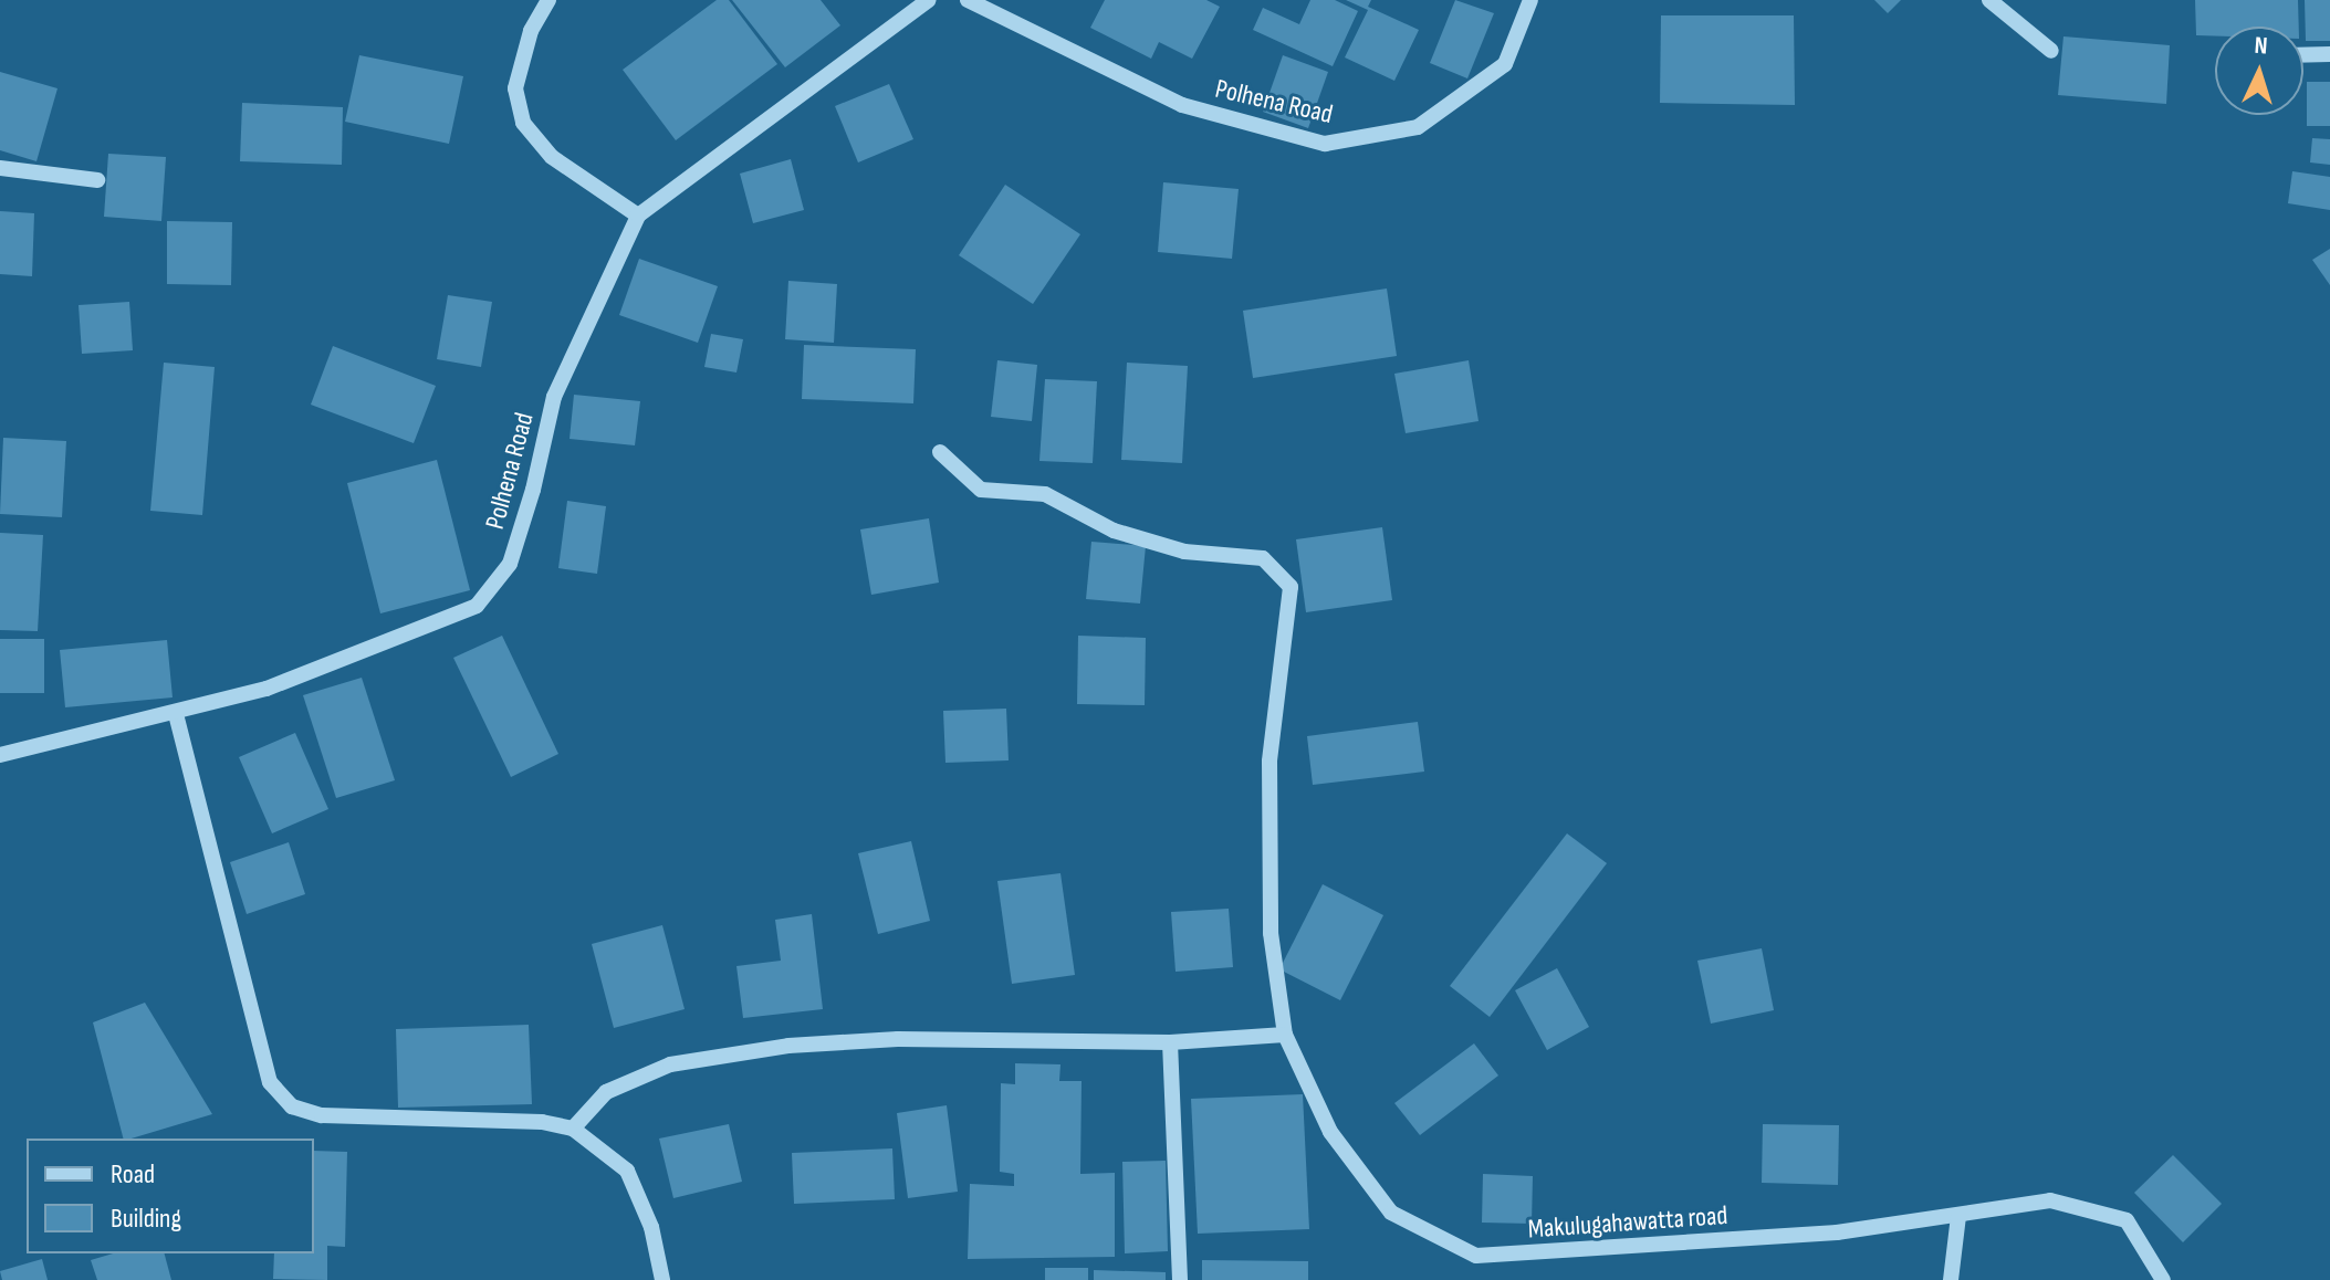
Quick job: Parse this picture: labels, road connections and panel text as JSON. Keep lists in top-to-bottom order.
{
  "streets": {
    "street": ["Polhena Road", "Makulugahawatta road"]
  },
  "legend": ["Road", "Building"],
  "north": "top"
}
